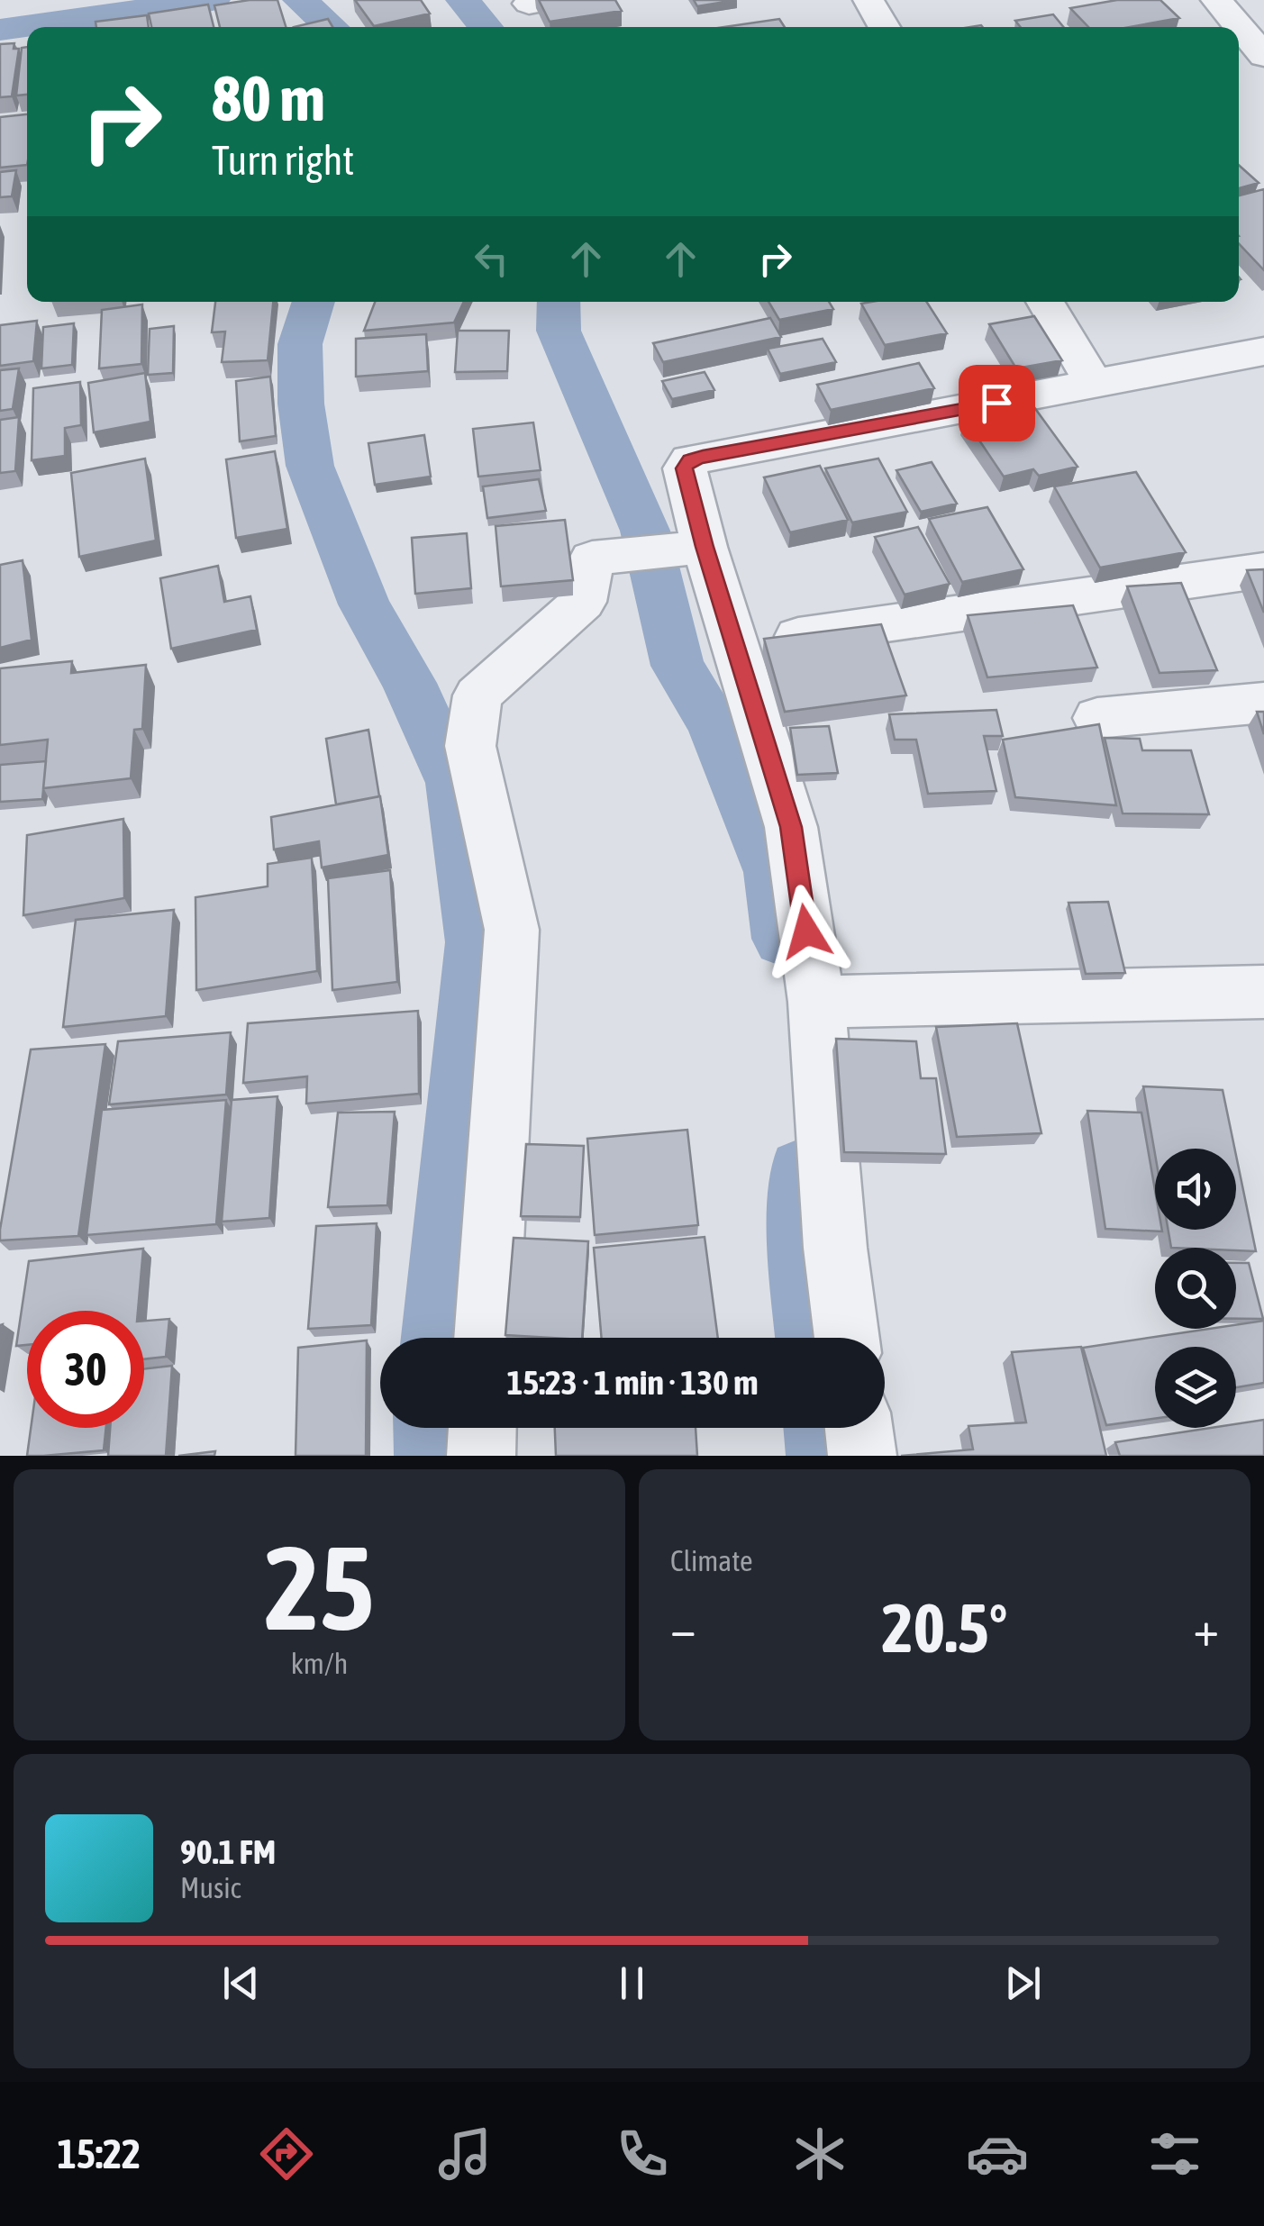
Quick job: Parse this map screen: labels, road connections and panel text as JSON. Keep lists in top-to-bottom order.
{
  "page": {
    "turn": ["80 m", "Turn right"],
    "limit": "30",
    "trip": "15:23 · 1 min · 130 m",
    "tile": [
      ["25", "km/h"],
      "Climate"
    ],
    "heat": ["−", "20.5°", "+"],
    "song": ["90.1 FM", "Music"],
    "tabs": "15:22"
  }
}
